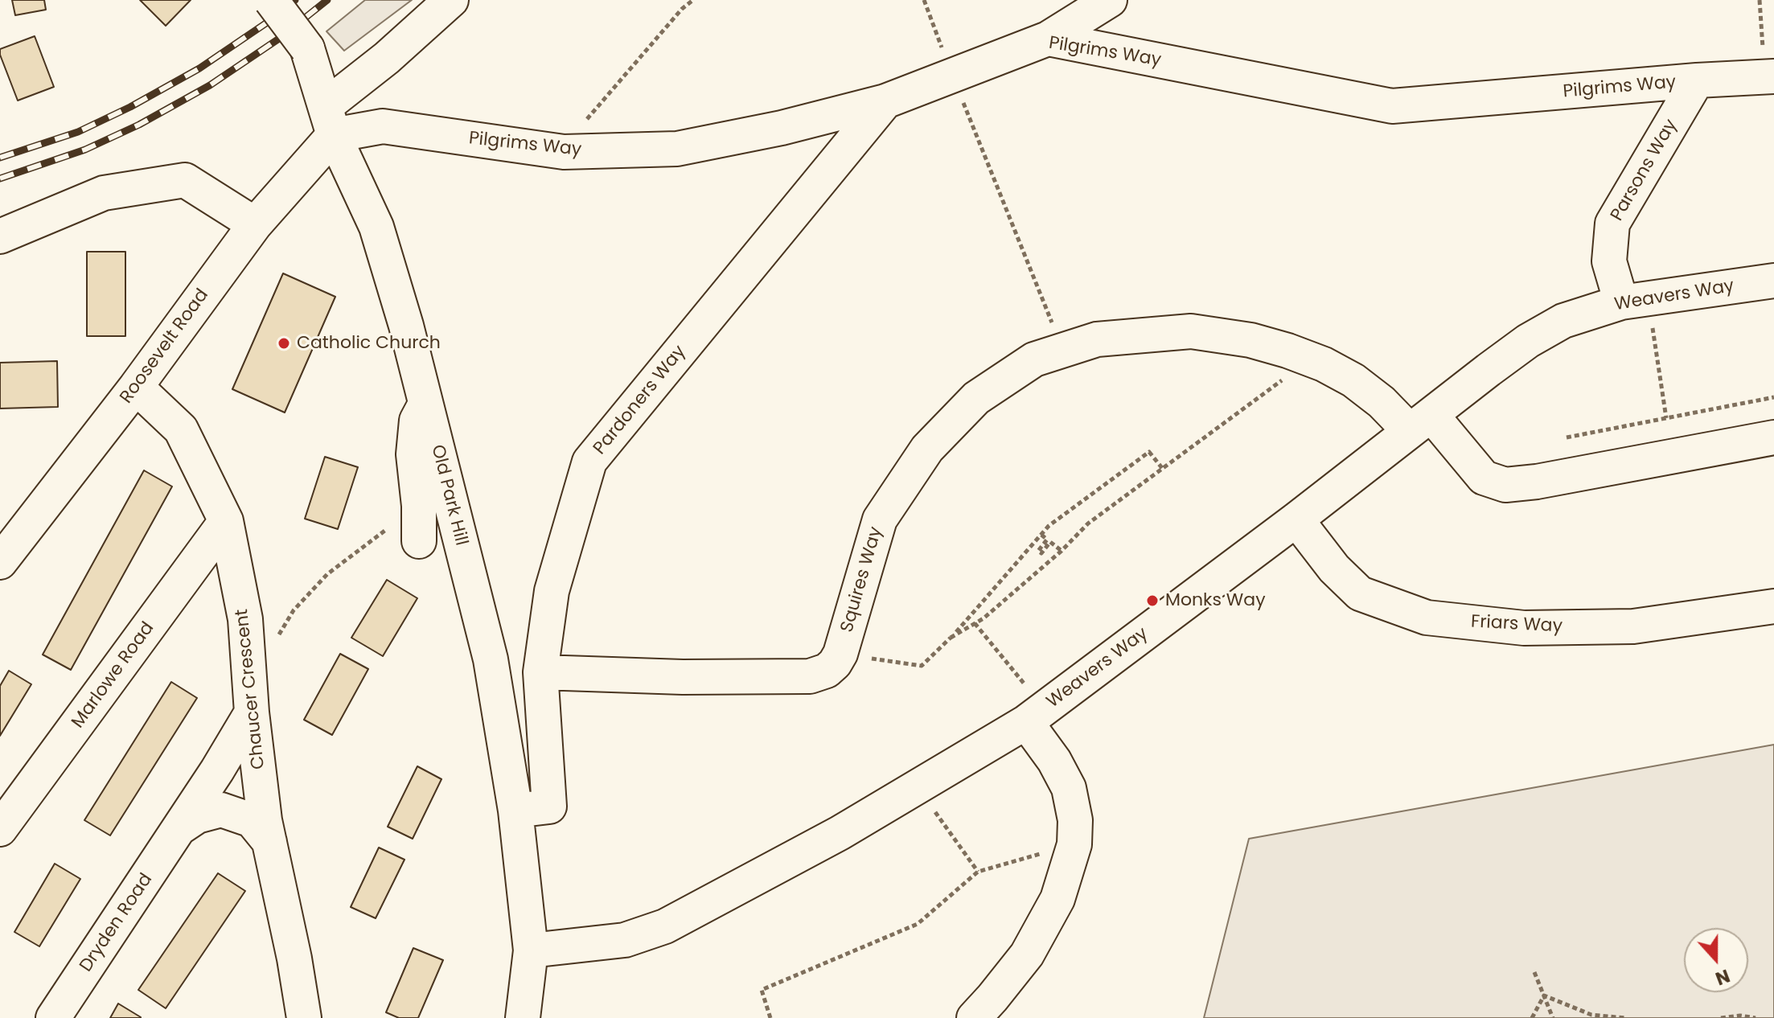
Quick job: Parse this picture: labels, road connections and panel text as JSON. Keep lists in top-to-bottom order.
{
  "streets": {
    "street": [
      "Pilgrims Way",
      "Parsons Way",
      "Weavers Way",
      "Roosevelt Road",
      "Pardoners Way",
      "Old Park Hill",
      "Squires Way",
      "Friars Way",
      "Marlowe Road",
      "Chaucer Crescent",
      "Dryden Road"
    ]
  },
  "crossings": [
    ["Pilgrims Way", "Parsons Way"],
    ["Pilgrims Way", "Roosevelt Road"],
    ["Pilgrims Way", "Pardoners Way"],
    ["Pilgrims Way", "Old Park Hill"],
    ["Parsons Way", "Weavers Way"],
    ["Weavers Way", "Old Park Hill"],
    ["Weavers Way", "Squires Way"],
    ["Weavers Way", "Friars Way"],
    ["Roosevelt Road", "Old Park Hill"],
    ["Roosevelt Road", "Chaucer Crescent"],
    ["Pardoners Way", "Old Park Hill"],
    ["Pardoners Way", "Squires Way"],
    ["Marlowe Road", "Chaucer Crescent"],
    ["Chaucer Crescent", "Dryden Road"]
  ],
  "places": ["Catholic Church", "Monks Way"],
  "north": "bottom"
}
